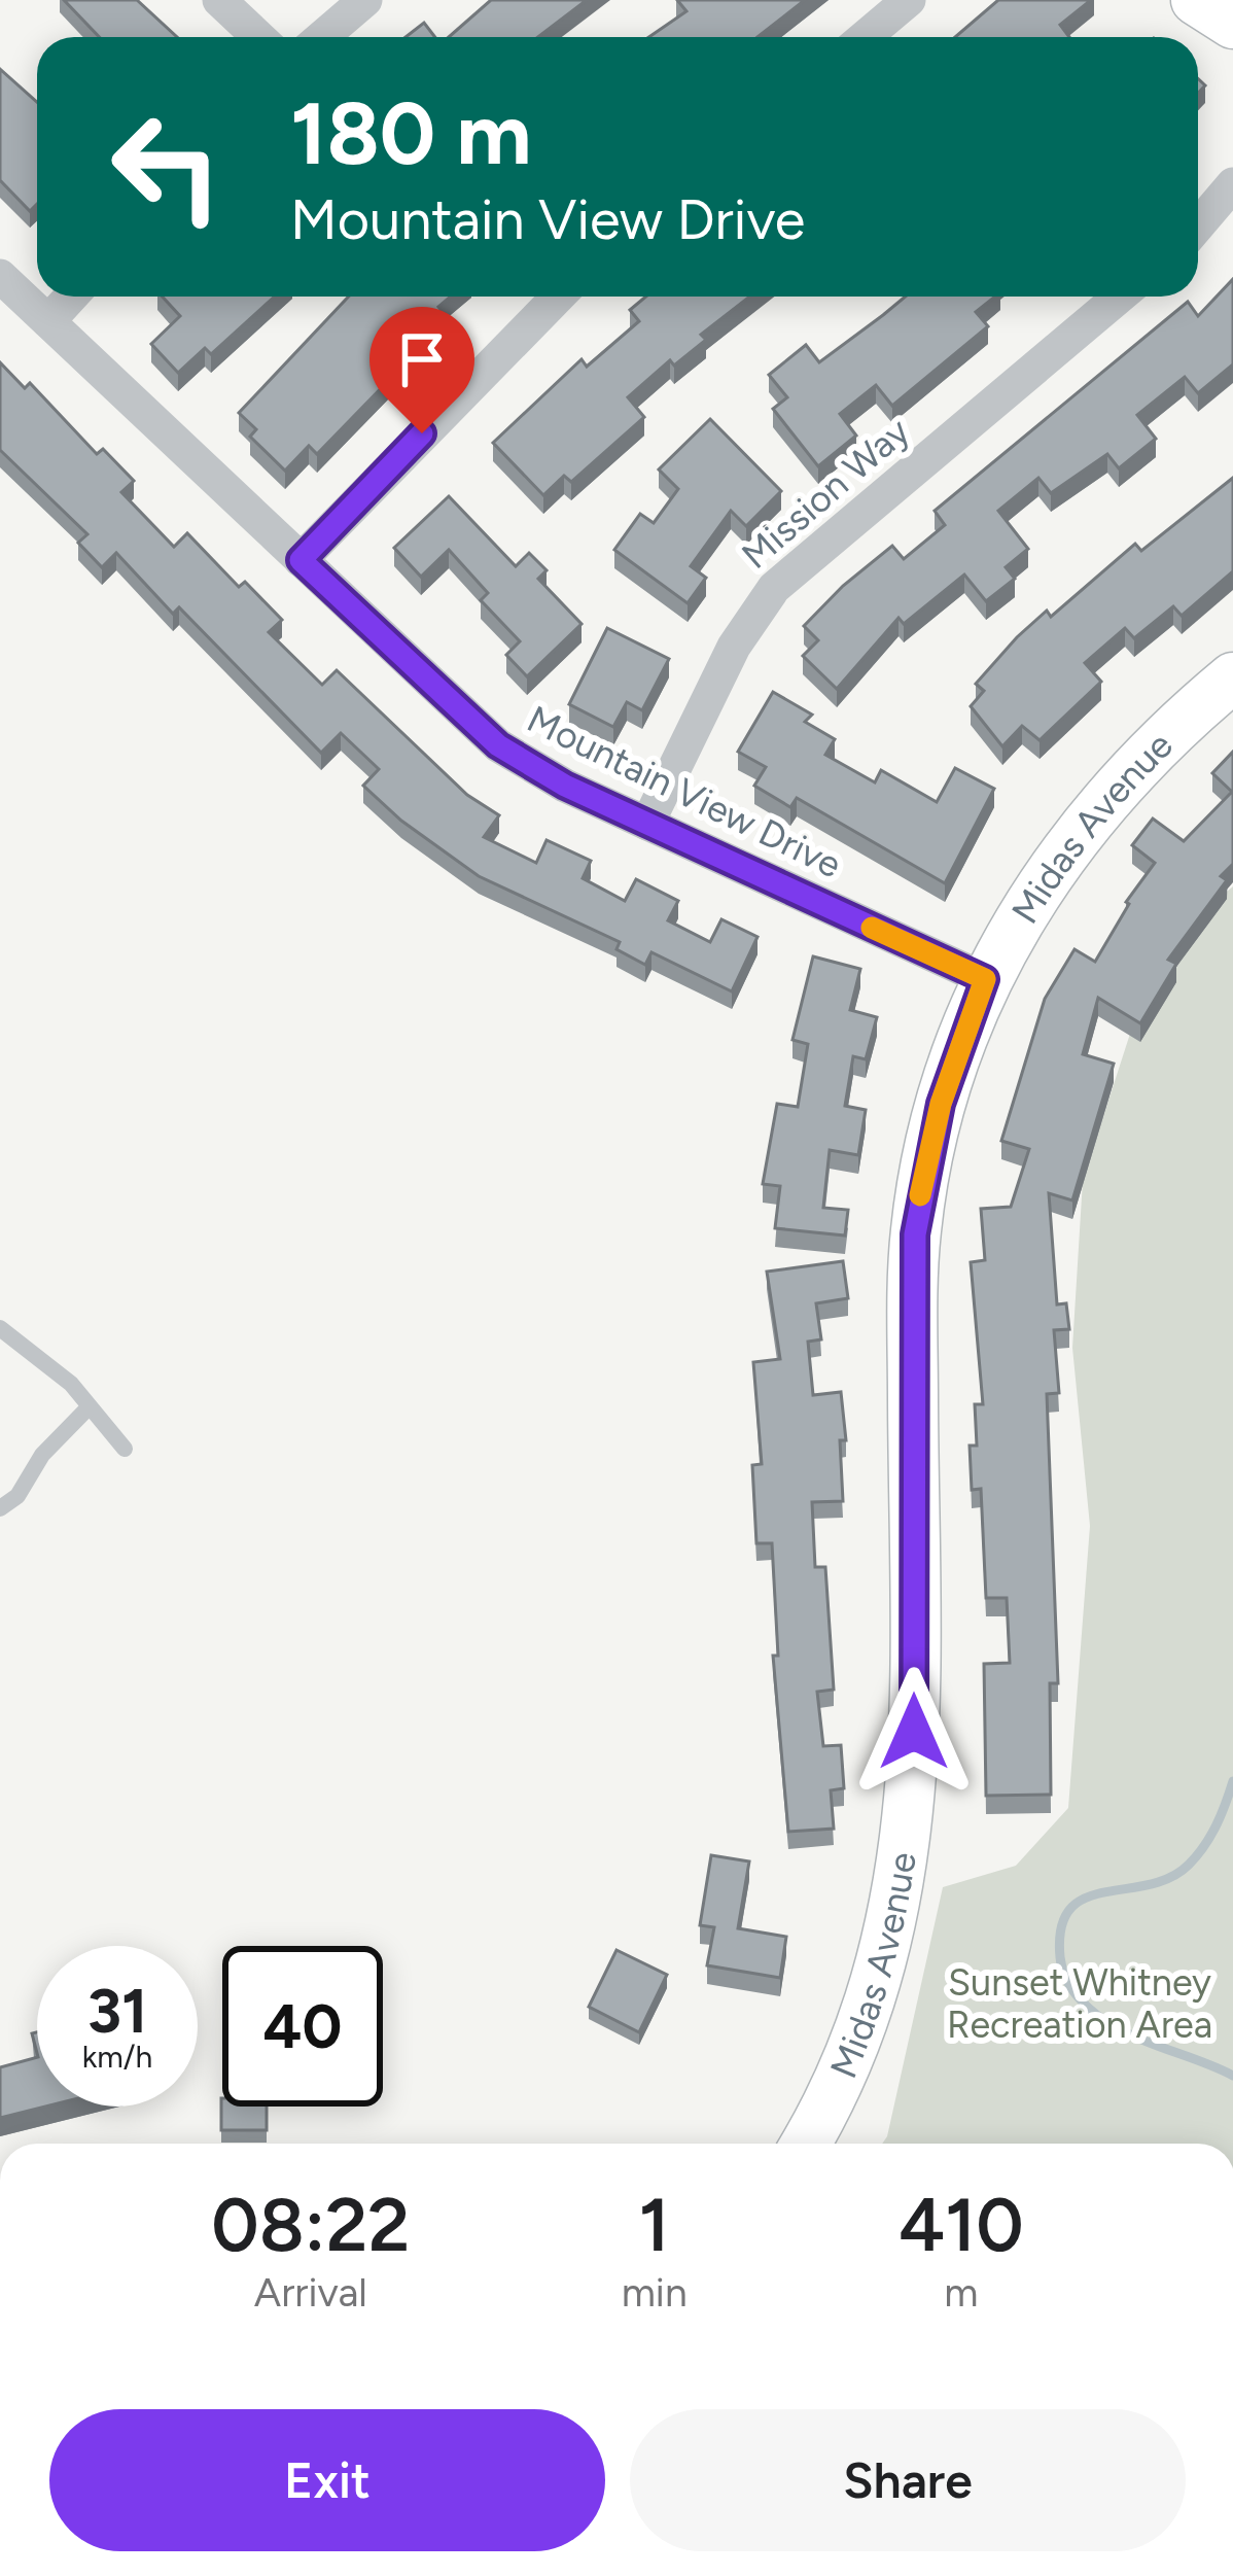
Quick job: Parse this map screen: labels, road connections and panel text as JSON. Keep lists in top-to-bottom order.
{
  "streets": {
    "street": ["Mission Way", "Mountain View Drive", "Midas Avenue"]
  },
  "crossings": [
    ["Mission Way", "Mountain View Drive"],
    ["Mountain View Drive", "Midas Avenue"]
  ],
  "parks": ["Sunset Whitney Recreation Area"],
  "page": {
    "turn": ["180 m", "Mountain View Drive"],
    "speed": "31 km/h",
    "limit": "40",
    "eta": [
      "08:22",
      "Arrival",
      "1",
      "min",
      "410",
      "m"
    ],
    "buttons": ["Exit", "Share"]
  }
}
